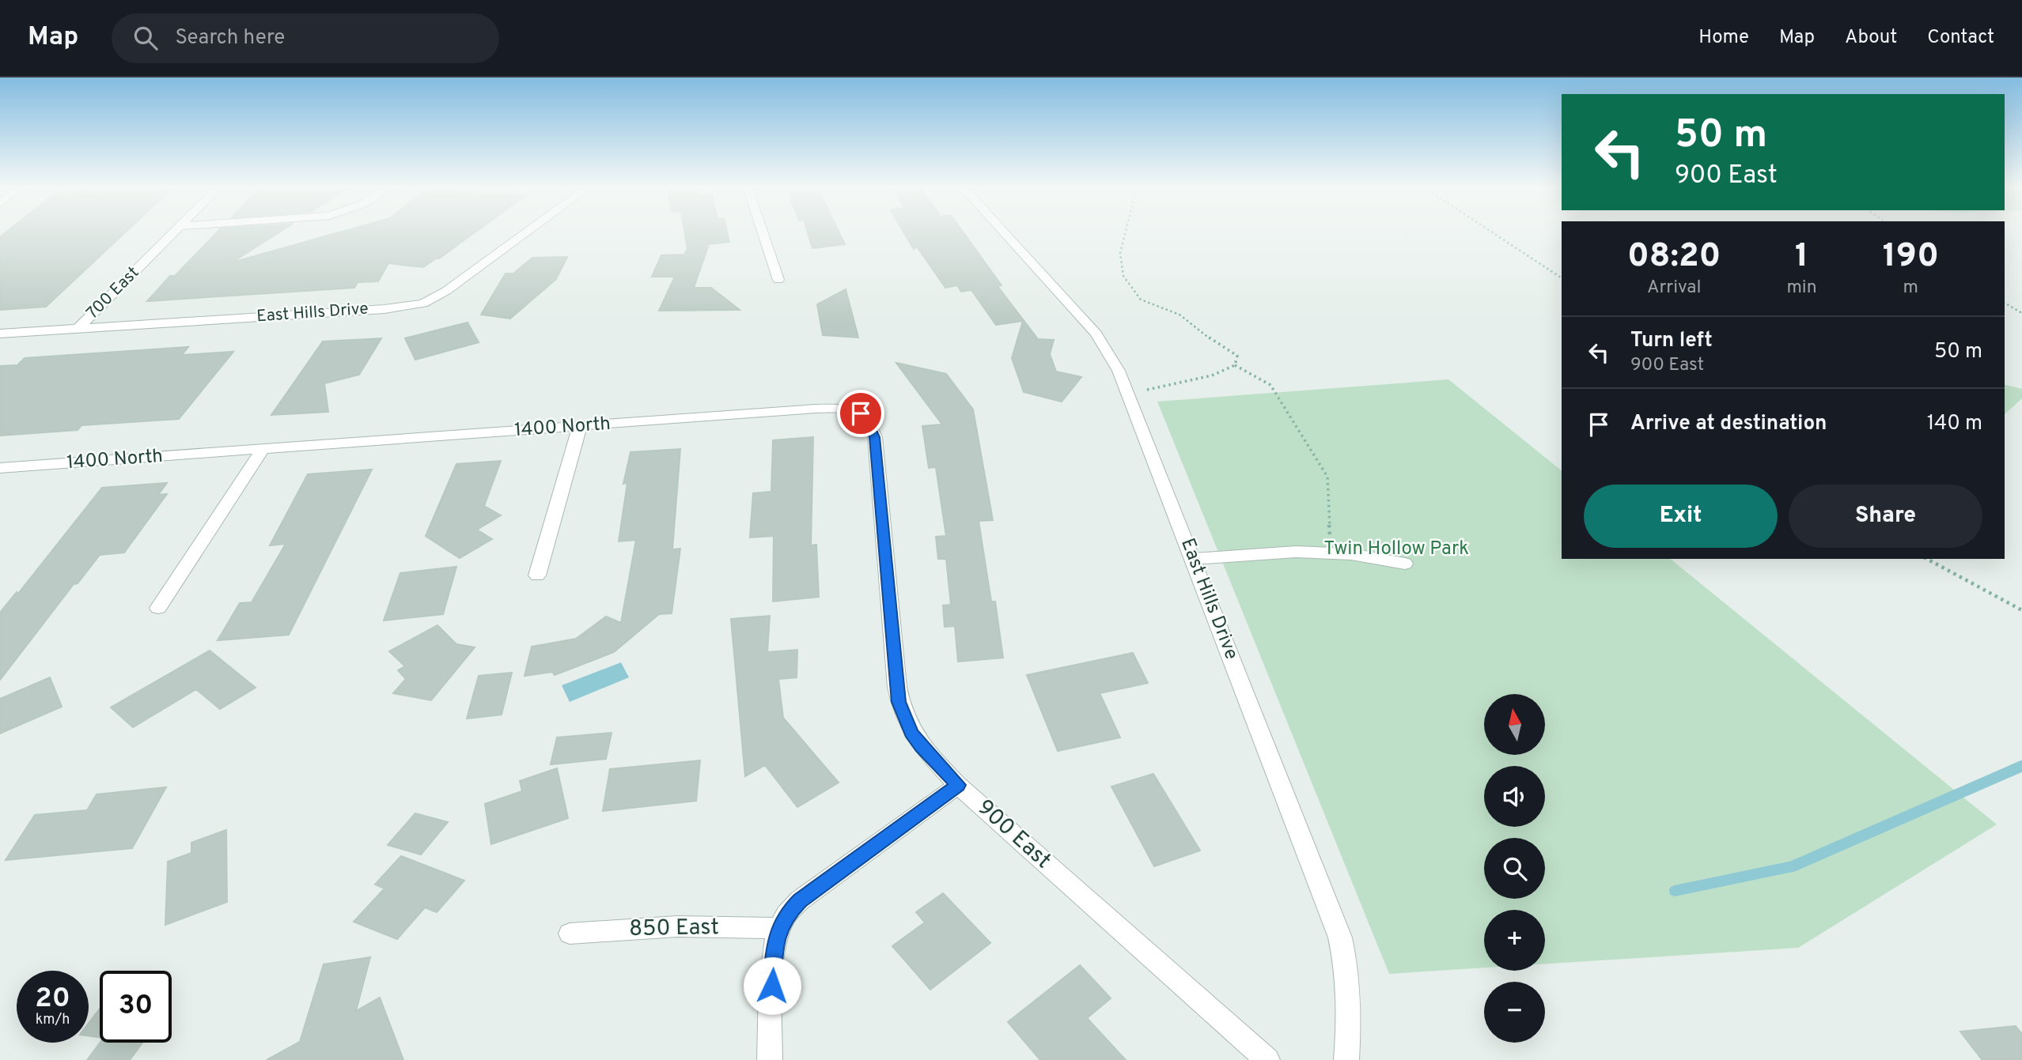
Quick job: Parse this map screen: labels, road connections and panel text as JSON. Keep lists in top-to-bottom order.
{
  "streets": {
    "street": [
      "700 East",
      "East Hills Drive",
      "1400 North",
      "900 East",
      "850 East"
    ]
  },
  "crossings": [
    ["700 East", "East Hills Drive"],
    ["1400 North", "900 East"]
  ],
  "parks": ["Twin Hollow Park"],
  "north": "top",
  "page": {
    "header": "Map",
    "search": "Search here",
    "nav": [
      "Home",
      "Map",
      "About",
      "Contact"
    ],
    "turn": ["50 m", "900 East"],
    "eta": [
      "08:20",
      "Arrival",
      "1",
      "min",
      "190",
      "m"
    ],
    "list": [
      {
        "name": "Turn left",
        "note": "900 East",
        "value": "50 m"
      },
      {
        "name": "Arrive at destination",
        "value": "140 m"
      }
    ],
    "buttons": ["Exit", "Share"],
    "map_buttons": ["+", "−"],
    "speed": "20 km/h",
    "limit": "30"
  }
}
